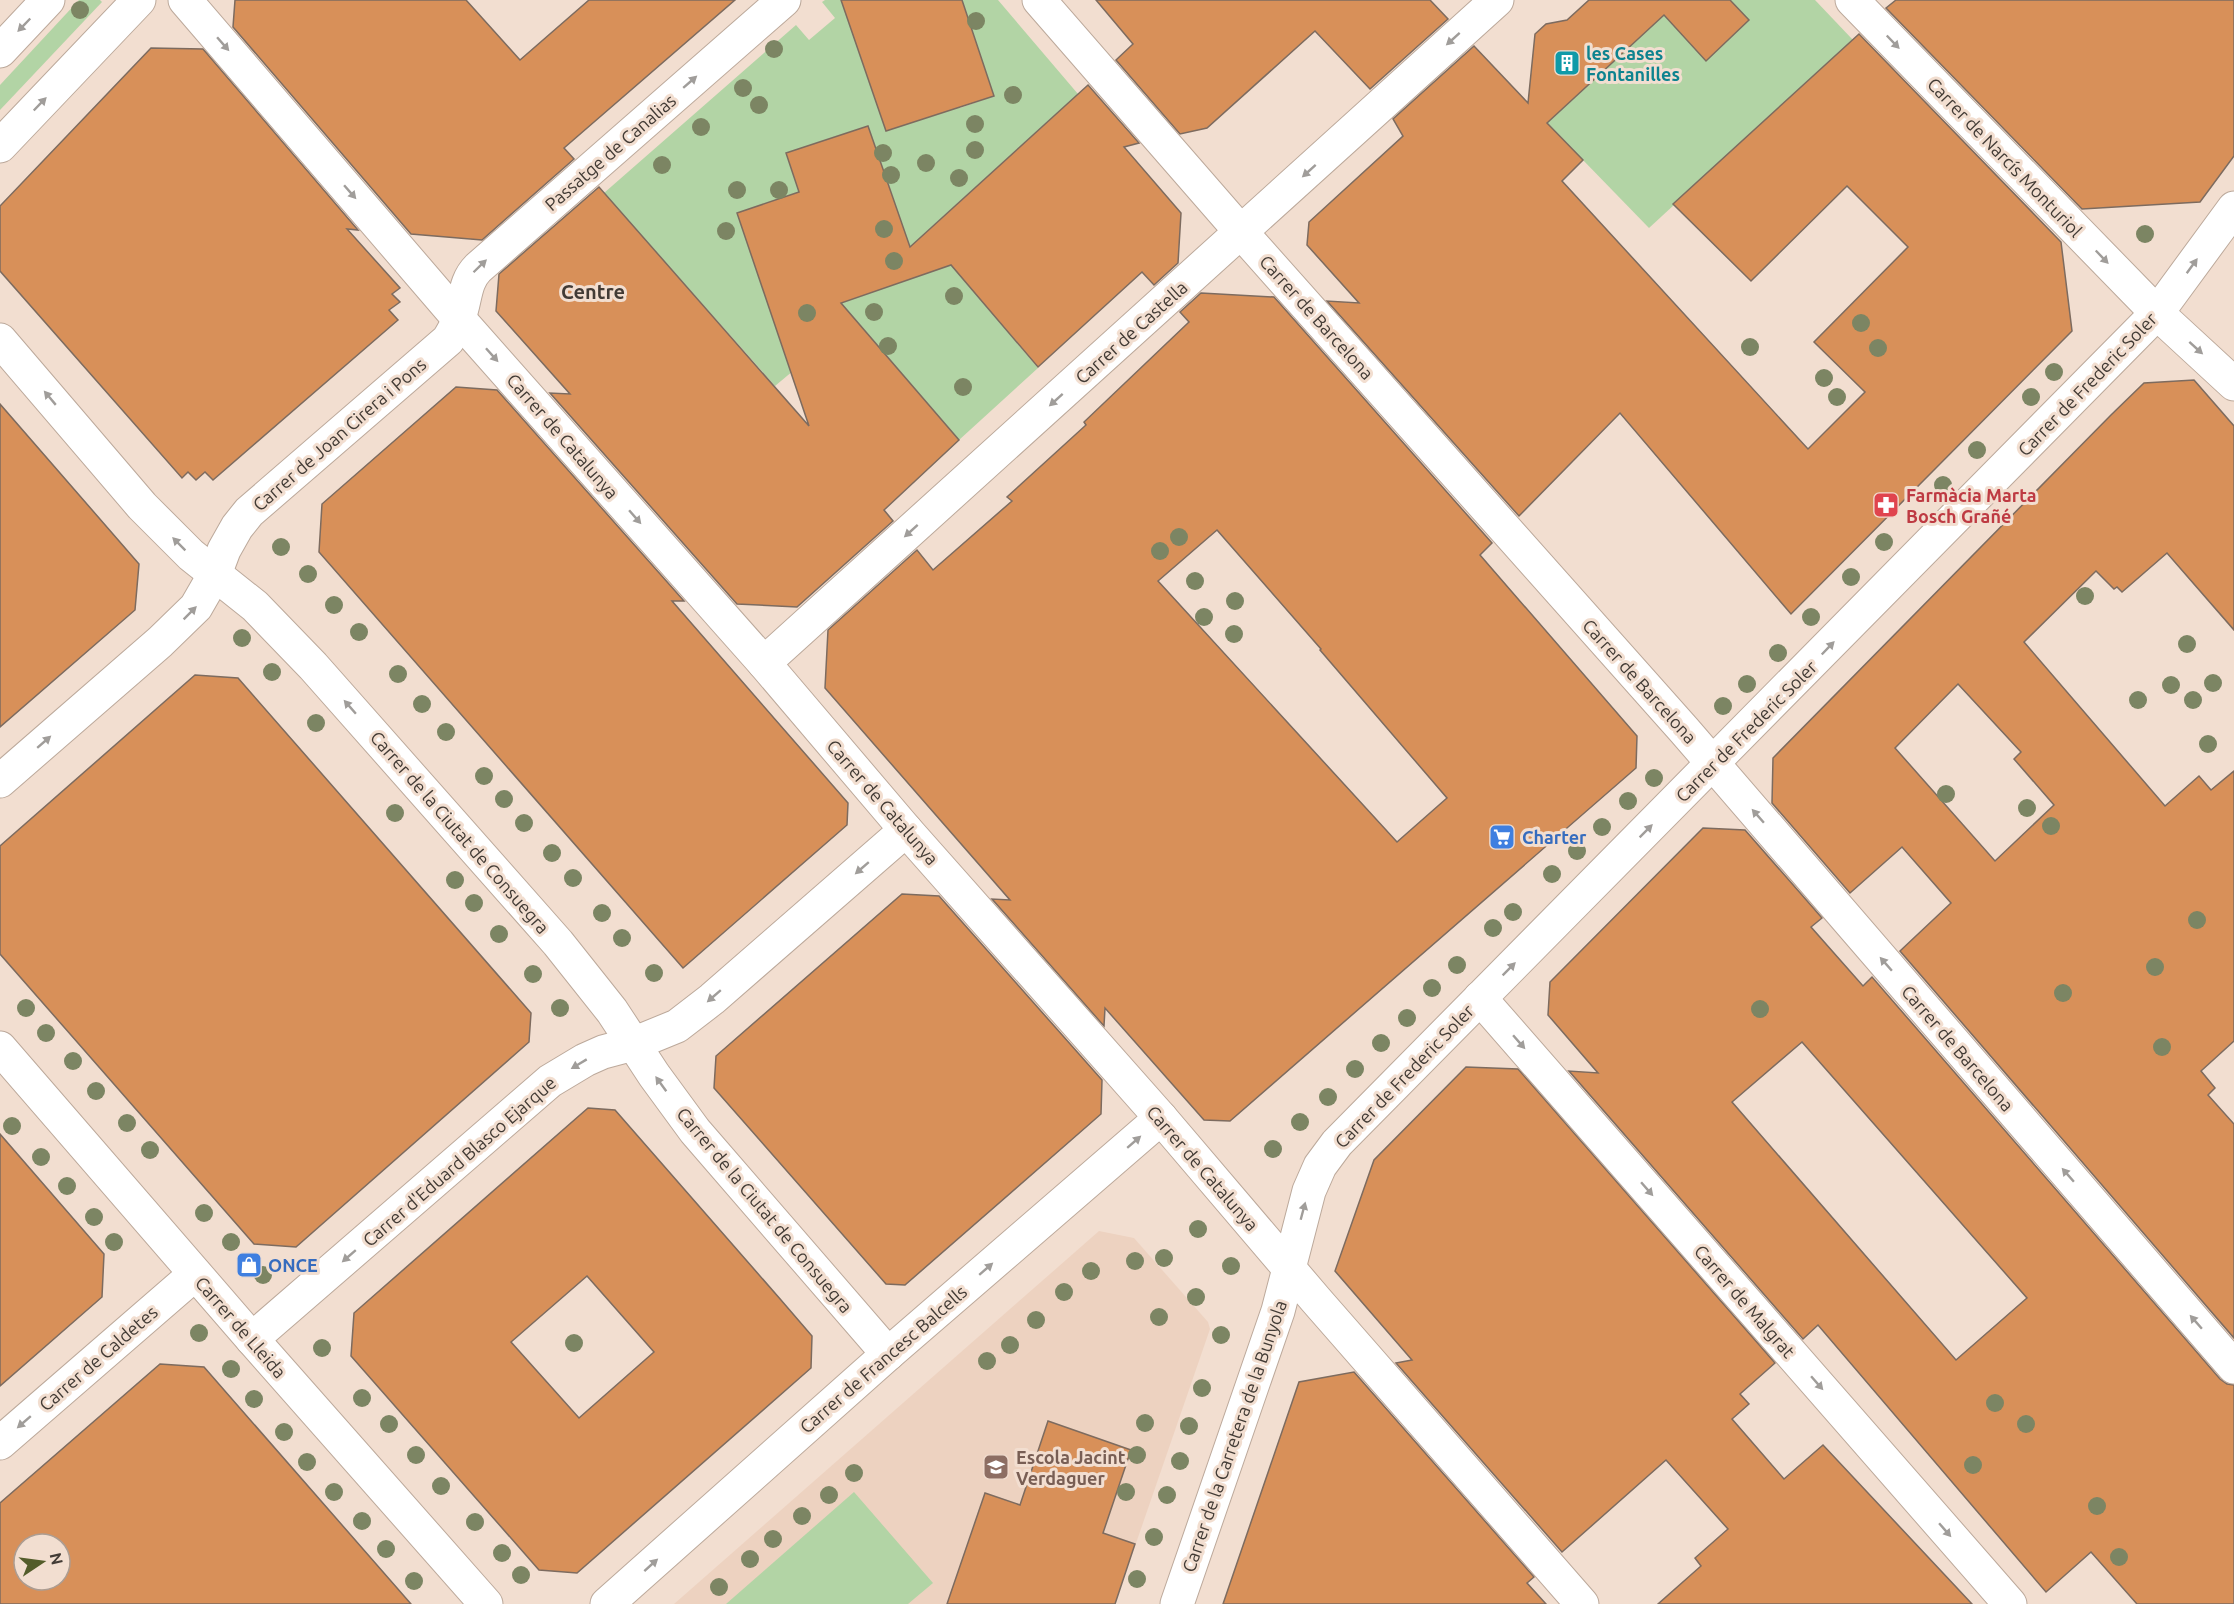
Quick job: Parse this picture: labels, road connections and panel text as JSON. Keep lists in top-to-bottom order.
{
  "streets": {
    "street": [
      "Passatge de Canalias",
      "Carrer de Narcís Monturiol",
      "Carrer de Barcelona",
      "Carrer de Castella",
      "Carrer de Frederic Soler",
      "Carrer de Joan Cirera i Pons",
      "Carrer de Catalunya",
      "Carrer de la Ciutat de Consuegra",
      "Carrer d'Eduard Blasco Ejarque",
      "Carrer de Malgrat",
      "Carrer de Lleida",
      "Carrer de Caldetes",
      "Carrer de Francesc Balcells",
      "Carrer de la Carretera de la Bunyola"
    ]
  },
  "crossings": [
    ["Passatge de Canalias", "Carrer de Joan Cirera i Pons"],
    ["Passatge de Canalias", "Carrer de Catalunya"],
    ["Carrer de Narcís Monturiol", "Carrer de Frederic Soler"],
    ["Carrer de Barcelona", "Carrer de Castella"],
    ["Carrer de Barcelona", "Carrer de Frederic Soler"],
    ["Carrer de Castella", "Carrer de Catalunya"],
    ["Carrer de Frederic Soler", "Carrer de Catalunya"],
    ["Carrer de Frederic Soler", "Carrer de Malgrat"],
    ["Carrer de Frederic Soler", "Carrer de la Carretera de la Bunyola"],
    ["Carrer de Joan Cirera i Pons", "Carrer de Catalunya"],
    ["Carrer de Joan Cirera i Pons", "Carrer de la Ciutat de Consuegra"],
    ["Carrer de Catalunya", "Carrer d'Eduard Blasco Ejarque"],
    ["Carrer de Catalunya", "Carrer de Francesc Balcells"],
    ["Carrer de Catalunya", "Carrer de la Carretera de la Bunyola"],
    ["Carrer de la Ciutat de Consuegra", "Carrer d'Eduard Blasco Ejarque"],
    ["Carrer de la Ciutat de Consuegra", "Carrer de Francesc Balcells"],
    ["Carrer d'Eduard Blasco Ejarque", "Carrer de Lleida"],
    ["Carrer de Lleida", "Carrer de Caldetes"]
  ],
  "one_way": [
    "Passatge de Canalias",
    "Carrer de Narcís Monturiol",
    "Carrer de Barcelona",
    "Carrer de Castella",
    "Carrer de Frederic Soler",
    "Carrer de Joan Cirera i Pons",
    "Carrer de Catalunya",
    "Carrer de la Ciutat de Consuegra",
    "Carrer d'Eduard Blasco Ejarque",
    "Carrer de Malgrat",
    "Carrer de Caldetes",
    "Carrer de Francesc Balcells"
  ],
  "districts": ["Centre"],
  "places": {
    "building": ["les Cases Fontanilles"],
    "pharmacy": ["Farmàcia Marta Bosch Grañé"],
    "supermarket": ["Charter"],
    "shop": ["ONCE"],
    "school or university": ["Escola Jacint Verdaguer"]
  },
  "north": "right"
}
